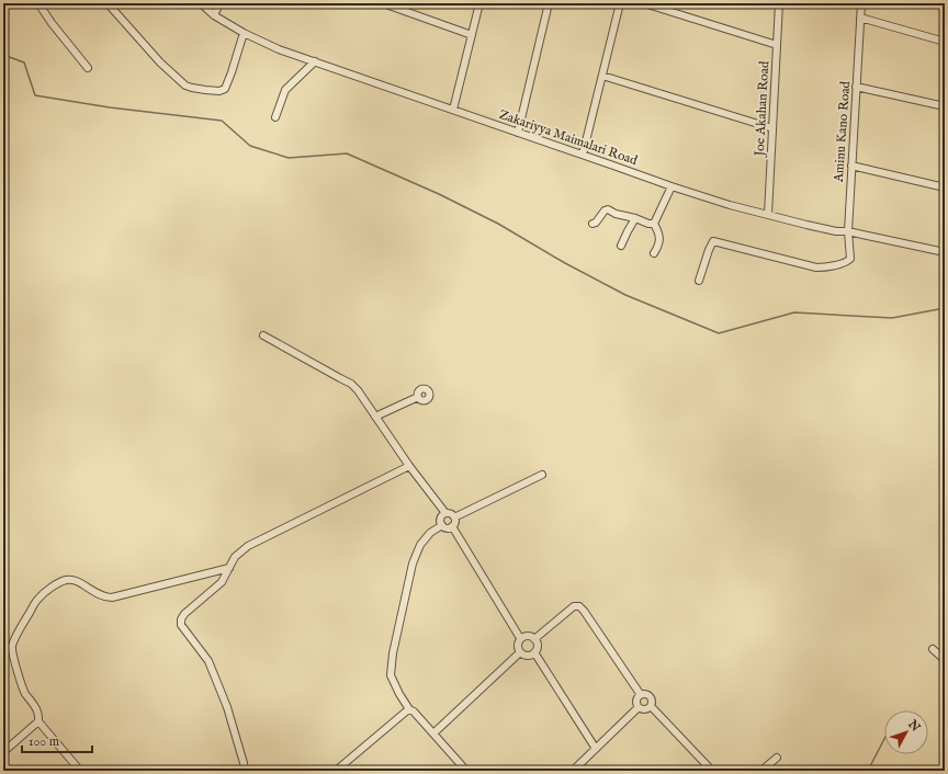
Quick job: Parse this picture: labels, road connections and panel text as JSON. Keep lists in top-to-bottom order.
{
  "streets": {
    "street": ["Joe Akahan Road", "Aminu Kano Road", "Zakariyya Maimalari Road"]
  },
  "crossings": [
    ["Joe Akahan Road", "Zakariyya Maimalari Road"],
    ["Aminu Kano Road", "Zakariyya Maimalari Road"]
  ],
  "scale_bar": "100 m",
  "north": "top right"
}
